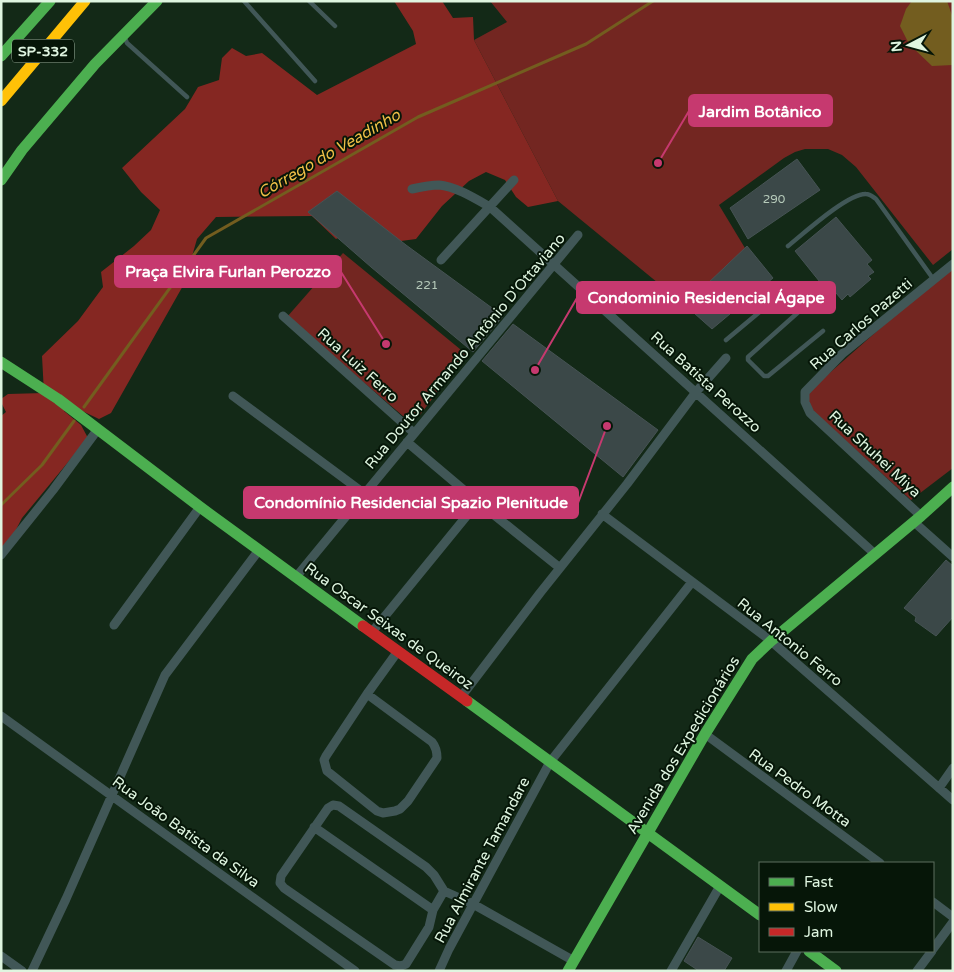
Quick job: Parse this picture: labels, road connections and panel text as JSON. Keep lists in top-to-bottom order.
{
  "streets": {
    "main road": ["SP-332", "Rua Oscar Seixas de Queiroz", "Avenida dos Expedicionários"],
    "street": [
      "Rua Carlos Pazetti",
      "Rua Doutor Armando Antônio D'Ottaviano",
      "Rua Luiz Ferro",
      "Rua Batista Perozzo",
      "Rua Shuhei Miya",
      "Rua Antonio Ferro",
      "Rua Pedro Motta",
      "Rua João Batista da Silva",
      "Rua Almirante Tamandare"
    ]
  },
  "crossings": [
    ["Rua Carlos Pazetti", "Rua Shuhei Miya"],
    ["Rua Doutor Armando Antônio D'Ottaviano", "Rua Luiz Ferro"],
    ["Rua Doutor Armando Antônio D'Ottaviano", "Rua Batista Perozzo"],
    ["Rua Doutor Armando Antônio D'Ottaviano", "Rua Oscar Seixas de Queiroz"],
    ["Rua Batista Perozzo", "Avenida dos Expedicionários"],
    ["Rua Shuhei Miya", "Avenida dos Expedicionários"],
    ["Rua Oscar Seixas de Queiroz", "Avenida dos Expedicionários"],
    ["Rua Oscar Seixas de Queiroz", "Rua Almirante Tamandare"],
    ["Rua Antonio Ferro", "Avenida dos Expedicionários"],
    ["Rua Antonio Ferro", "Rua Almirante Tamandare"],
    ["Avenida dos Expedicionários", "Rua Pedro Motta"]
  ],
  "water": ["Córrego do Veadinho"],
  "places": [
    "Jardim Botânico",
    "Praça Elvira Furlan Perozzo",
    "Condominio Residencial Ágape",
    "Condomínio Residencial Spazio Plenitude"
  ],
  "house_numbers": ["290", "221"],
  "legend": ["Fast", "Slow", "Jam"],
  "north": "left"
}
